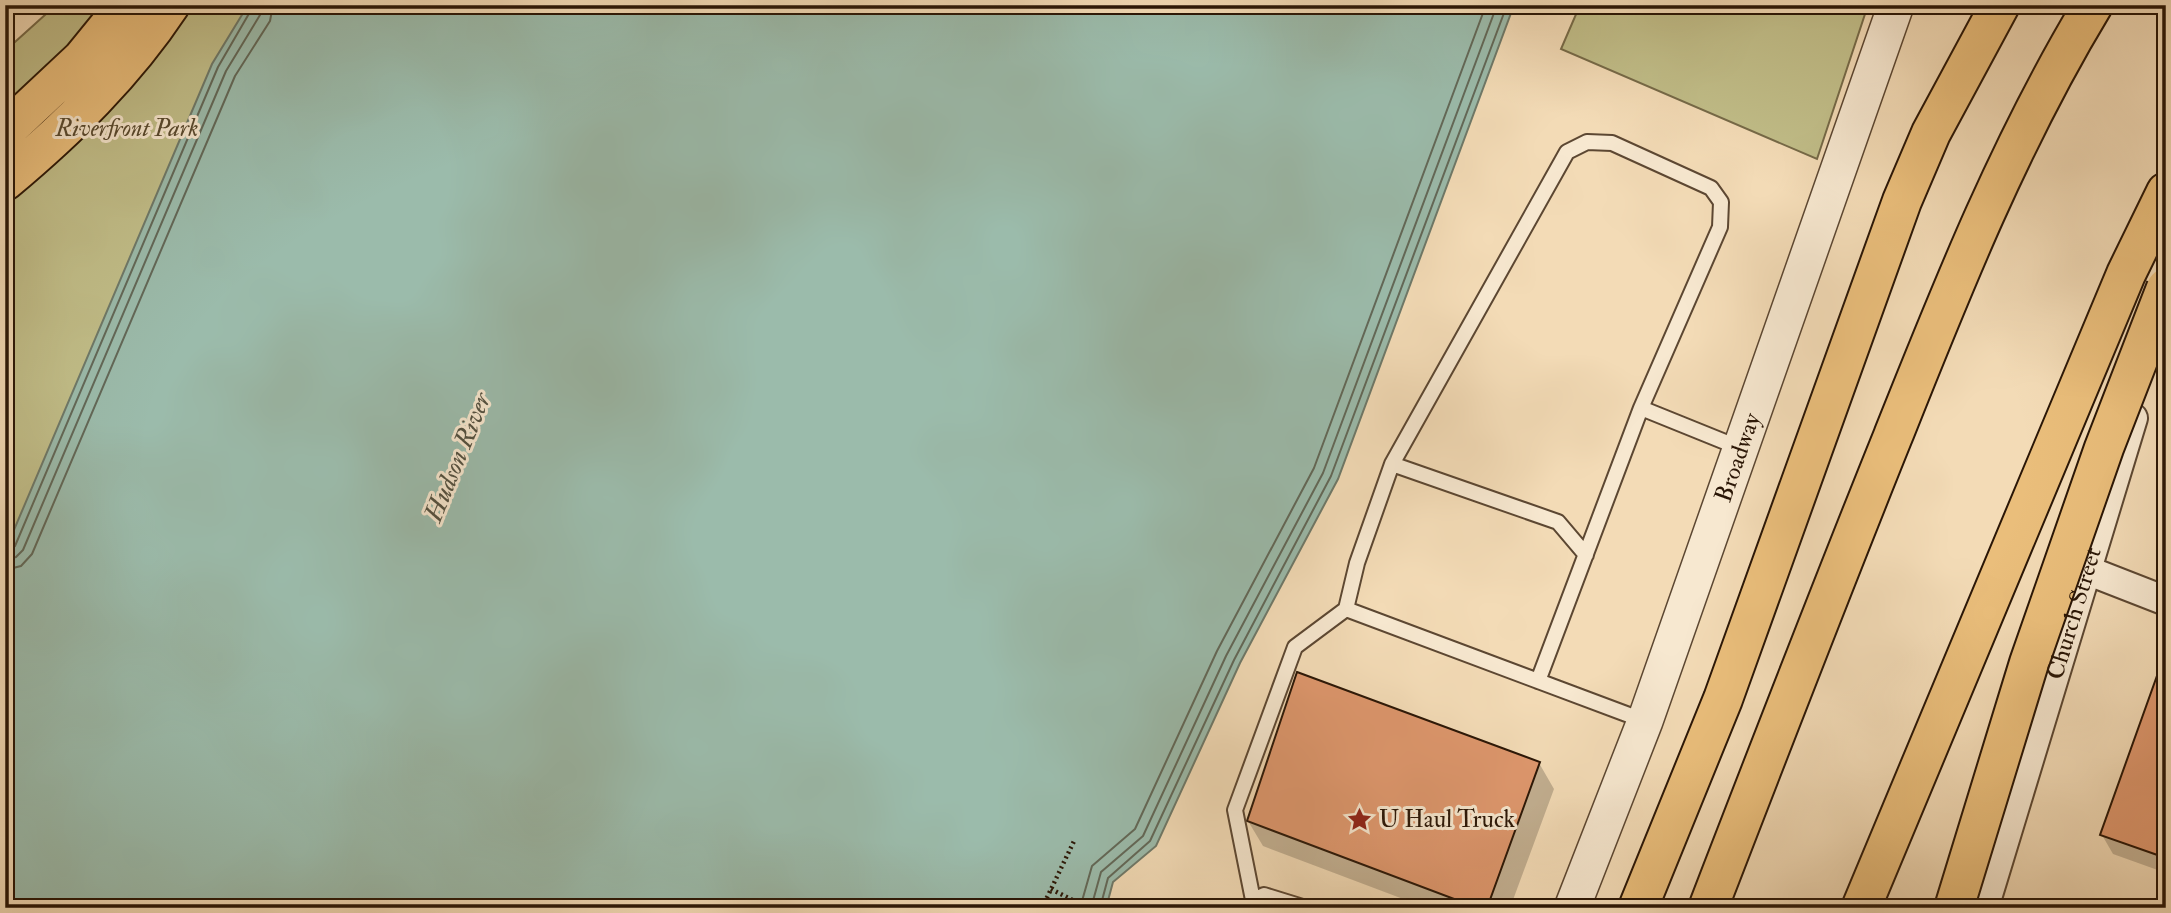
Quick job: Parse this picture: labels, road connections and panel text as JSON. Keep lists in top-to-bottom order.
{
  "streets": {
    "street": ["Broadway", "Church Street"]
  },
  "water": ["Hudson River"],
  "parks": ["Riverfront Park"],
  "places": {
    "place": ["U Haul Truck"]
  }
}
